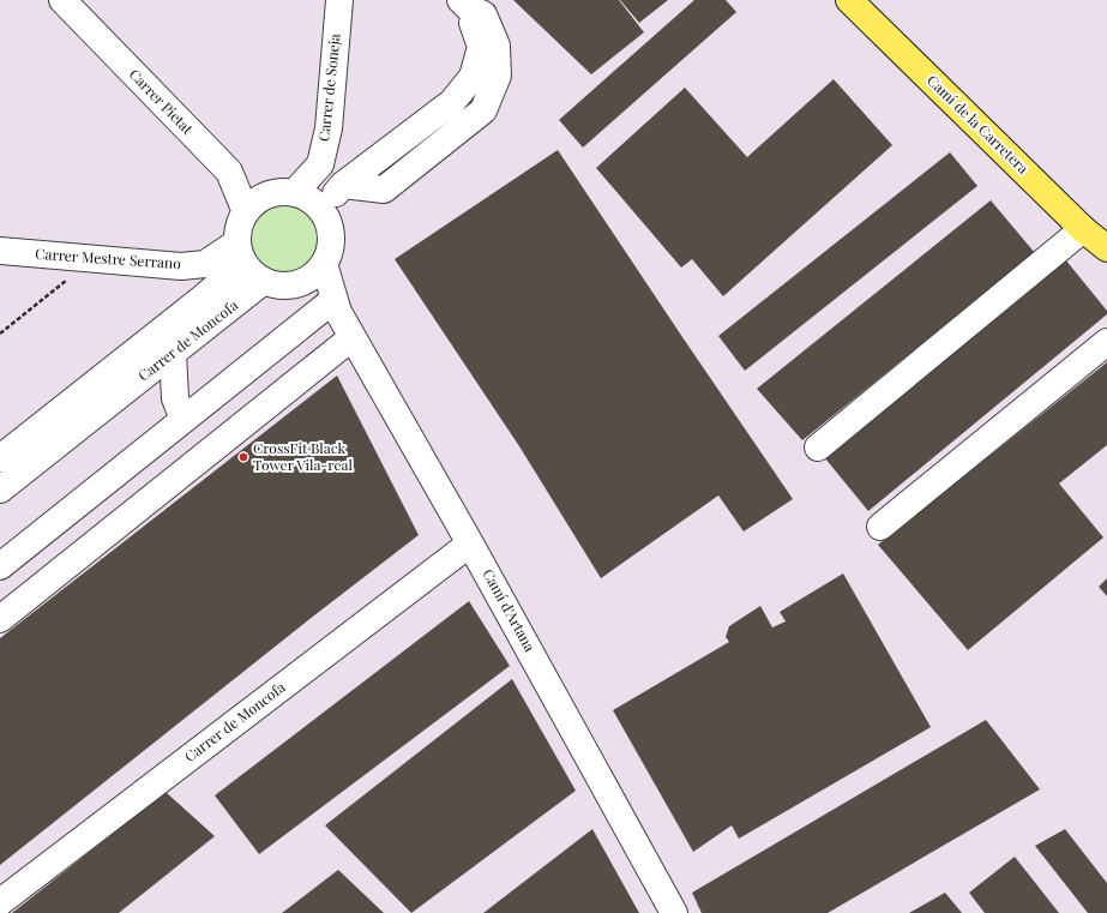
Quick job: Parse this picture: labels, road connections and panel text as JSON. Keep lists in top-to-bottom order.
{
  "streets": {
    "main road": ["Camí de la Carretera"],
    "street": [
      "Carrer de Soneja",
      "Carrer Pietat",
      "Carrer Mestre Serrano",
      "Carrer de Moncofa",
      "Camí d'Artana"
    ]
  },
  "crossings": [
    ["Carrer de Soneja", "Carrer Pietat"],
    ["Carrer de Soneja", "Carrer Mestre Serrano"],
    ["Carrer de Soneja", "Carrer de Moncofa"],
    ["Carrer de Soneja", "Camí d'Artana"],
    ["Carrer Pietat", "Carrer Mestre Serrano"],
    ["Carrer Pietat", "Carrer de Moncofa"],
    ["Carrer Pietat", "Camí d'Artana"],
    ["Carrer Mestre Serrano", "Carrer de Moncofa"],
    ["Carrer Mestre Serrano", "Camí d'Artana"],
    ["Carrer de Moncofa", "Camí d'Artana"]
  ],
  "places": ["CrossFit Black Tower Vila-real"]
}
